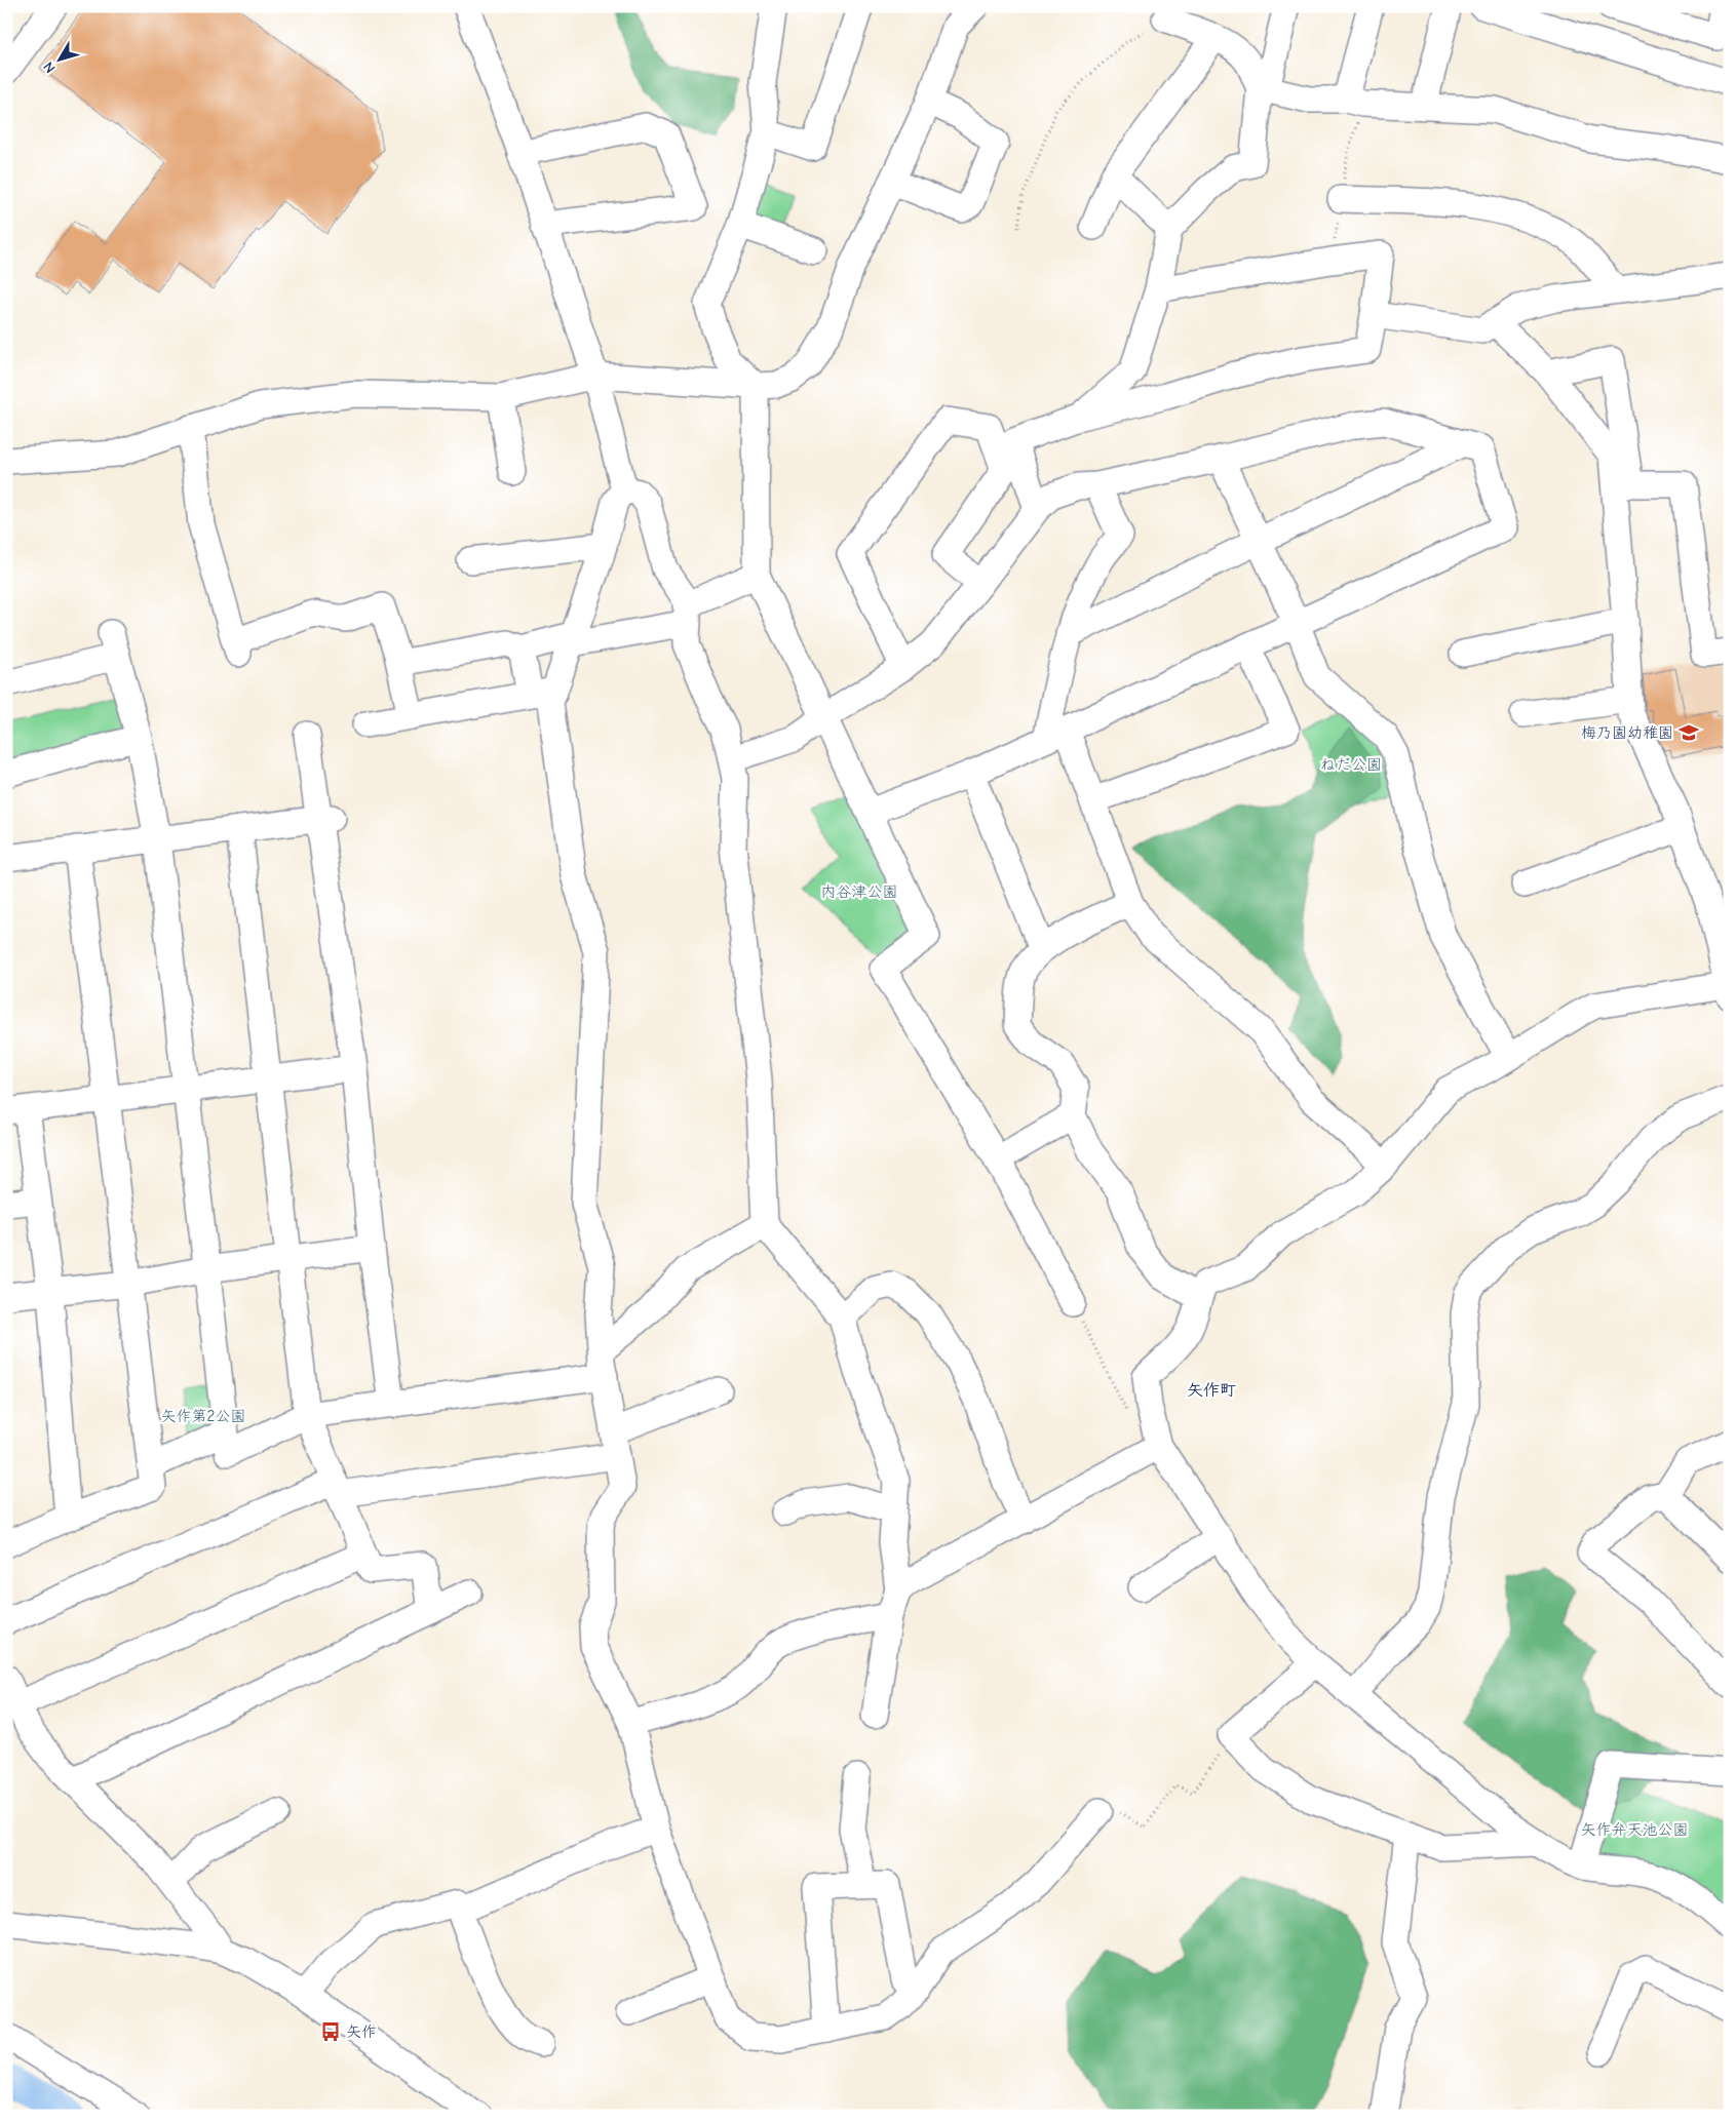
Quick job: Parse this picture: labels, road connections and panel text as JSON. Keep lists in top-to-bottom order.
{
  "districts": ["矢作町"],
  "parks": [
    "ねだ公園",
    "内谷津公園",
    "矢作第2公園",
    "矢作弁天池公園"
  ],
  "places": {
    "school or university": ["梅乃園幼稚園"],
    "bus stop": ["矢作"]
  },
  "north": "bottom left"
}
